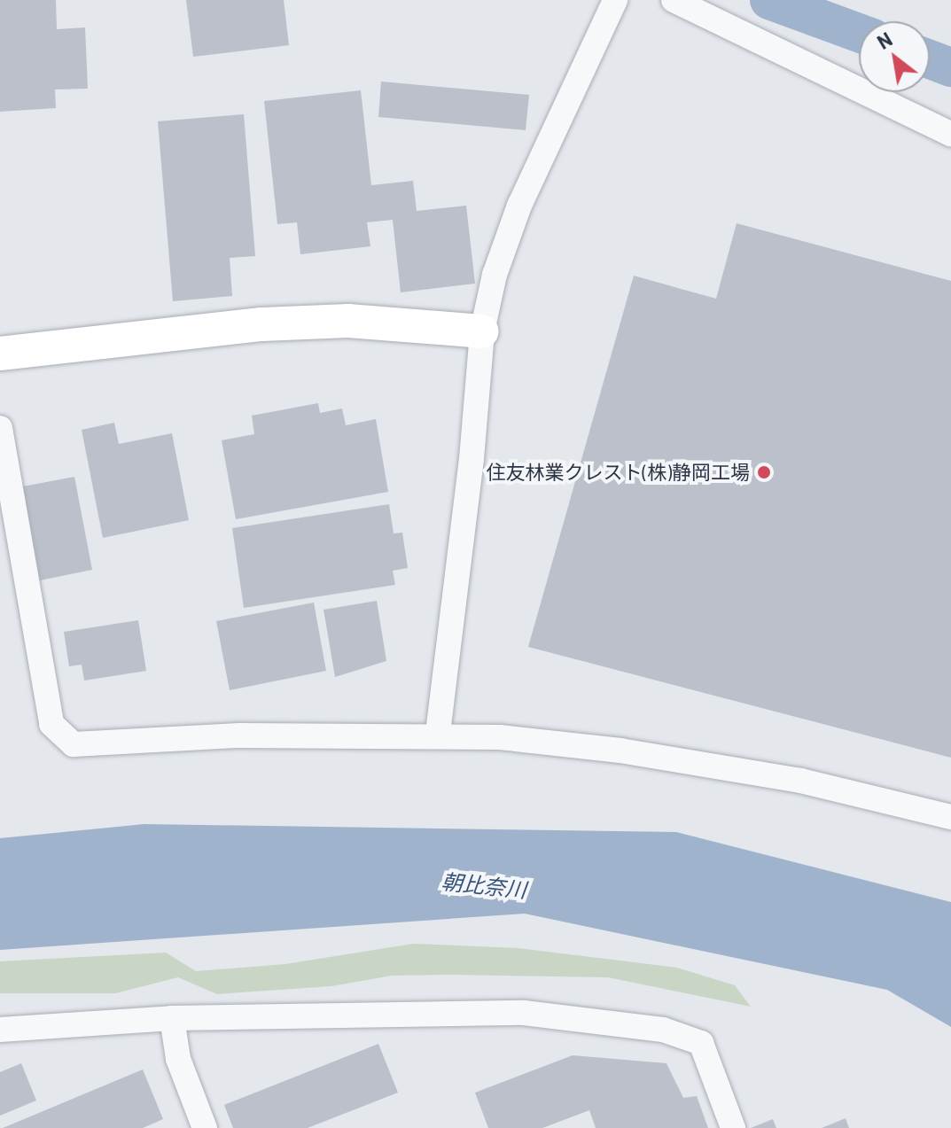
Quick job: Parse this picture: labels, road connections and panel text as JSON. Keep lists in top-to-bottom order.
{
  "water": ["朝比奈川"],
  "places": ["住友林業クレスト(株)静岡工場"],
  "north": "top left"
}
